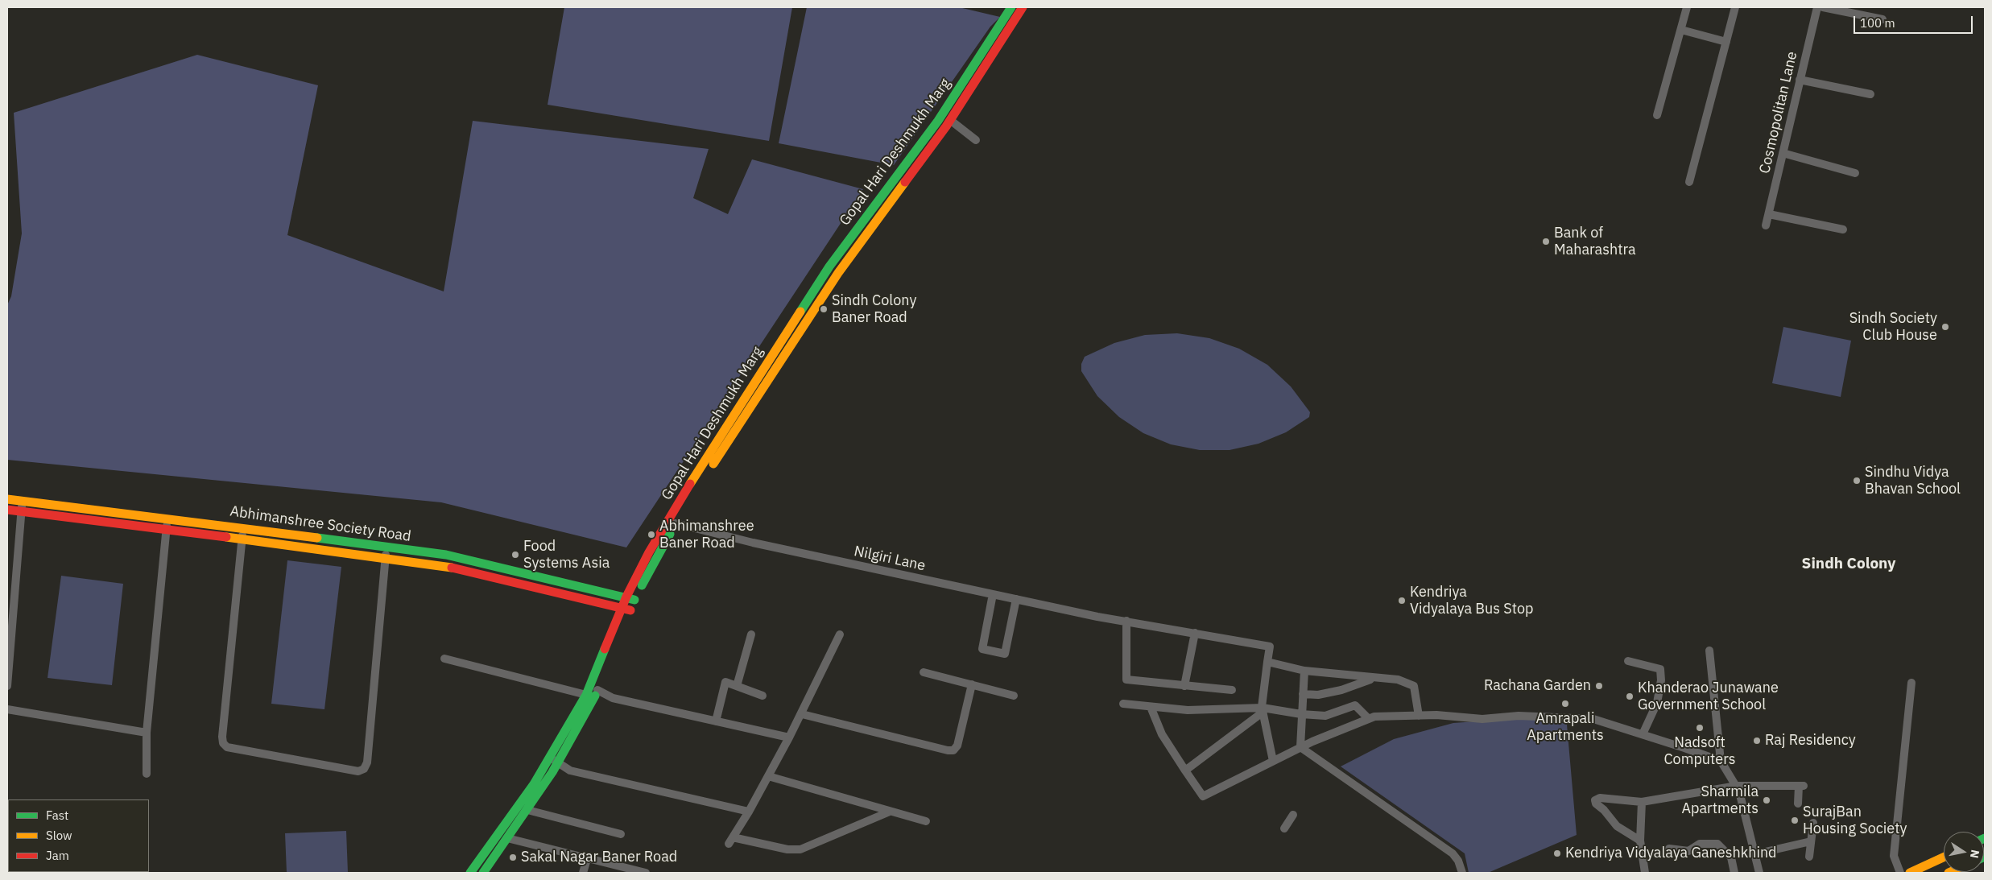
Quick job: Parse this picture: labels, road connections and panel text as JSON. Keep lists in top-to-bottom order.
{
  "streets": {
    "main road": ["Gopal Hari Deshmukh Marg", "Abhimanshree Society Road"],
    "street": ["Cosmopolitan Lane", "Nilgiri Lane"]
  },
  "crossings": [
    ["Gopal Hari Deshmukh Marg", "Abhimanshree Society Road"],
    ["Gopal Hari Deshmukh Marg", "Nilgiri Lane"]
  ],
  "districts": ["Sindh Colony"],
  "places": [
    "Bank of Maharashtra",
    "Sindh Colony Baner Road",
    "Sindh Society Club House",
    "Sindhu Vidya Bhavan School",
    "Abhimanshree Baner Road",
    "Food Systems Asia",
    "Kendriya Vidyalaya Bus Stop",
    "Rachana Garden",
    "Khanderao Junawane Government School",
    "Amrapali Apartments",
    "Nadsoft Computers",
    "Raj Residency",
    "Sharmila Apartments",
    "SurajBan Housing Society",
    "Kendriya Vidyalaya Ganeshkhind",
    "Sakal Nagar Baner Road"
  ],
  "legend": ["Fast", "Slow", "Jam"],
  "scale_bar": "100 m",
  "north": "right"
}
